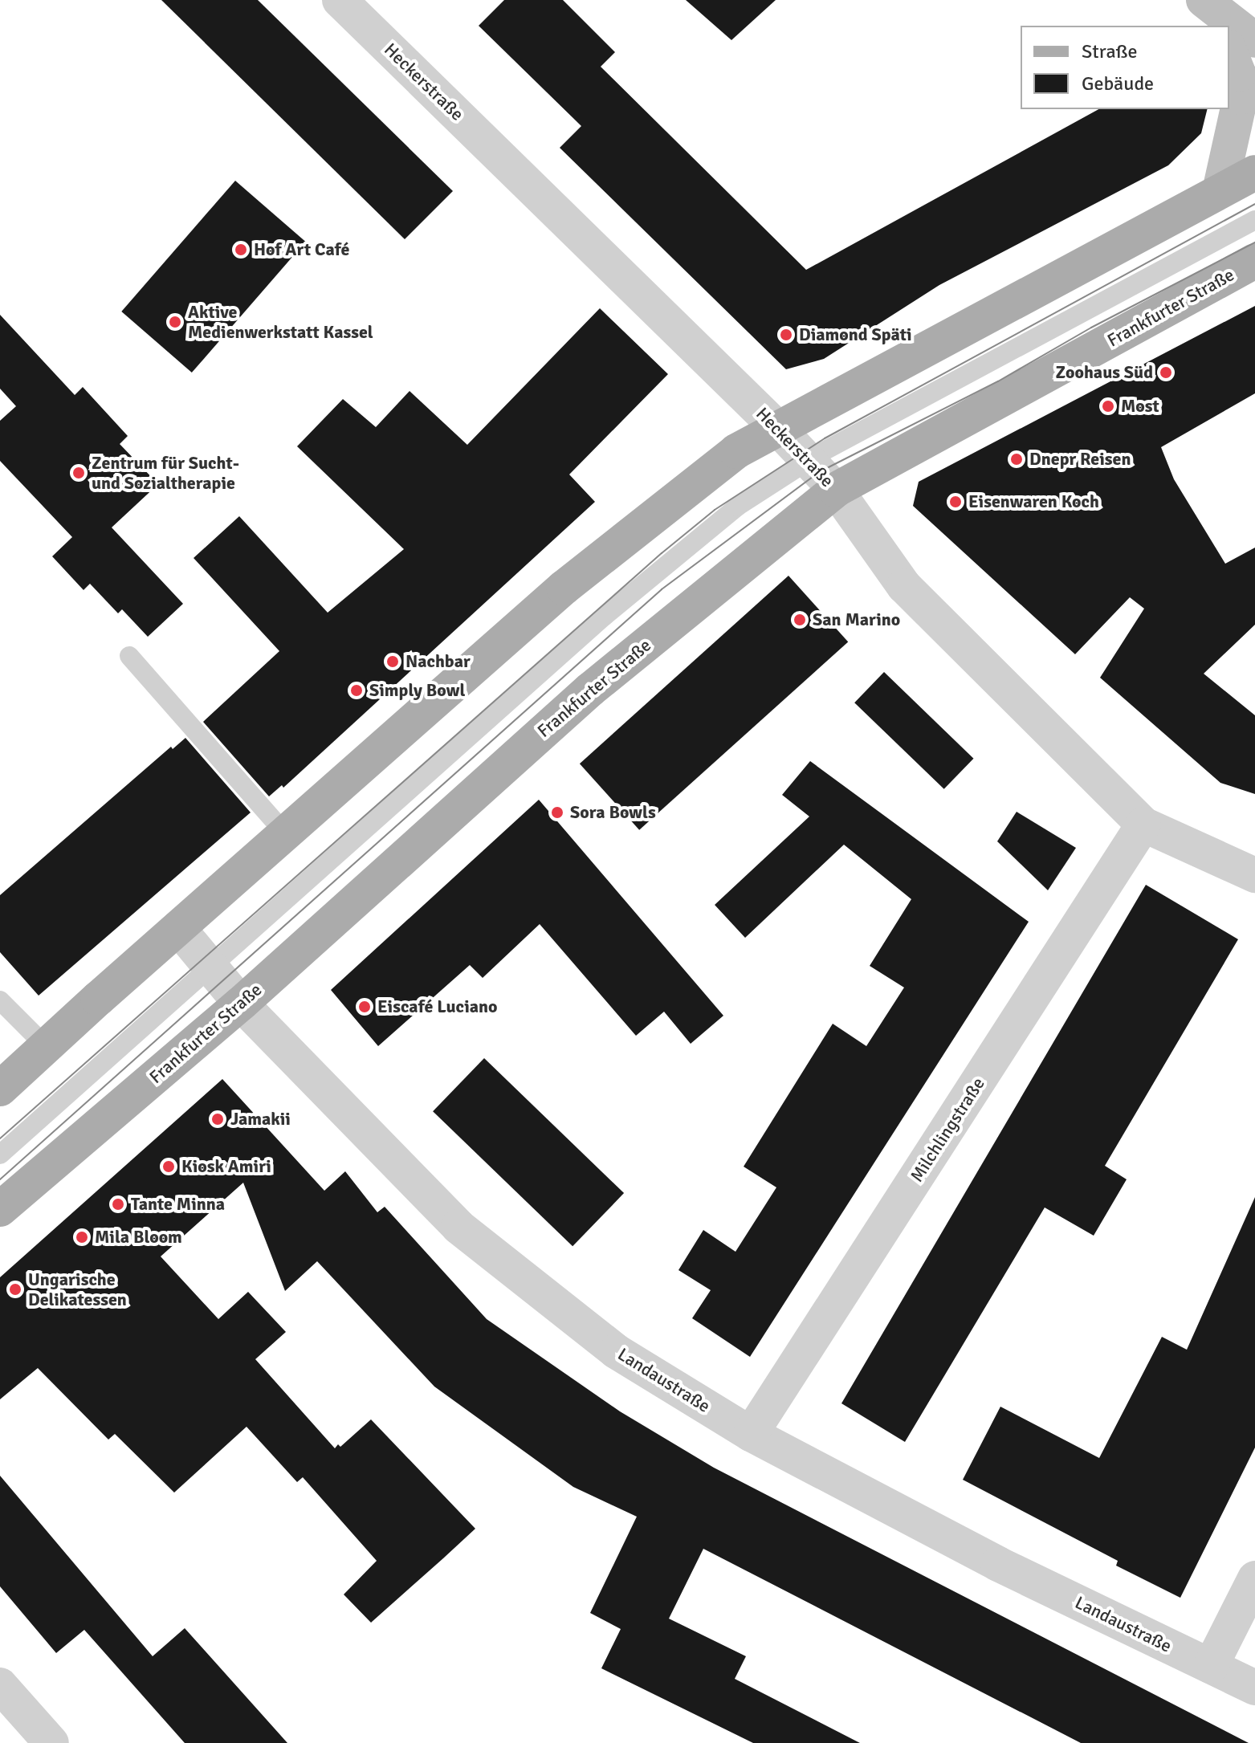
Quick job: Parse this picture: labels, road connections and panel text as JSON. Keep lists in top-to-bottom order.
{
  "streets": {
    "main road": ["Frankfurter Straße"],
    "street": ["Heckerstraße", "Milchlingstraße", "Landaustraße"]
  },
  "crossings": [
    ["Heckerstraße", "Frankfurter Straße"],
    ["Heckerstraße", "Milchlingstraße"],
    ["Frankfurter Straße", "Landaustraße"],
    ["Milchlingstraße", "Landaustraße"]
  ],
  "places": [
    "Hof Art Café",
    "Aktive Medienwerkstatt Kassel",
    "Diamond Späti",
    "Zoohaus Süd",
    "Most",
    "Dnepr Reisen",
    "Zentrum für Sucht- und Sozialtherapie",
    "Eisenwaren Koch",
    "San Marino",
    "Nachbar",
    "Simply Bowl",
    "Sora Bowls",
    "Eiscafé Luciano",
    "Jamakii",
    "Kiosk Amiri",
    "Tante Minna",
    "Mila Bloom",
    "Ungarische Delikatessen"
  ],
  "legend": ["Straße", "Gebäude"]
}
